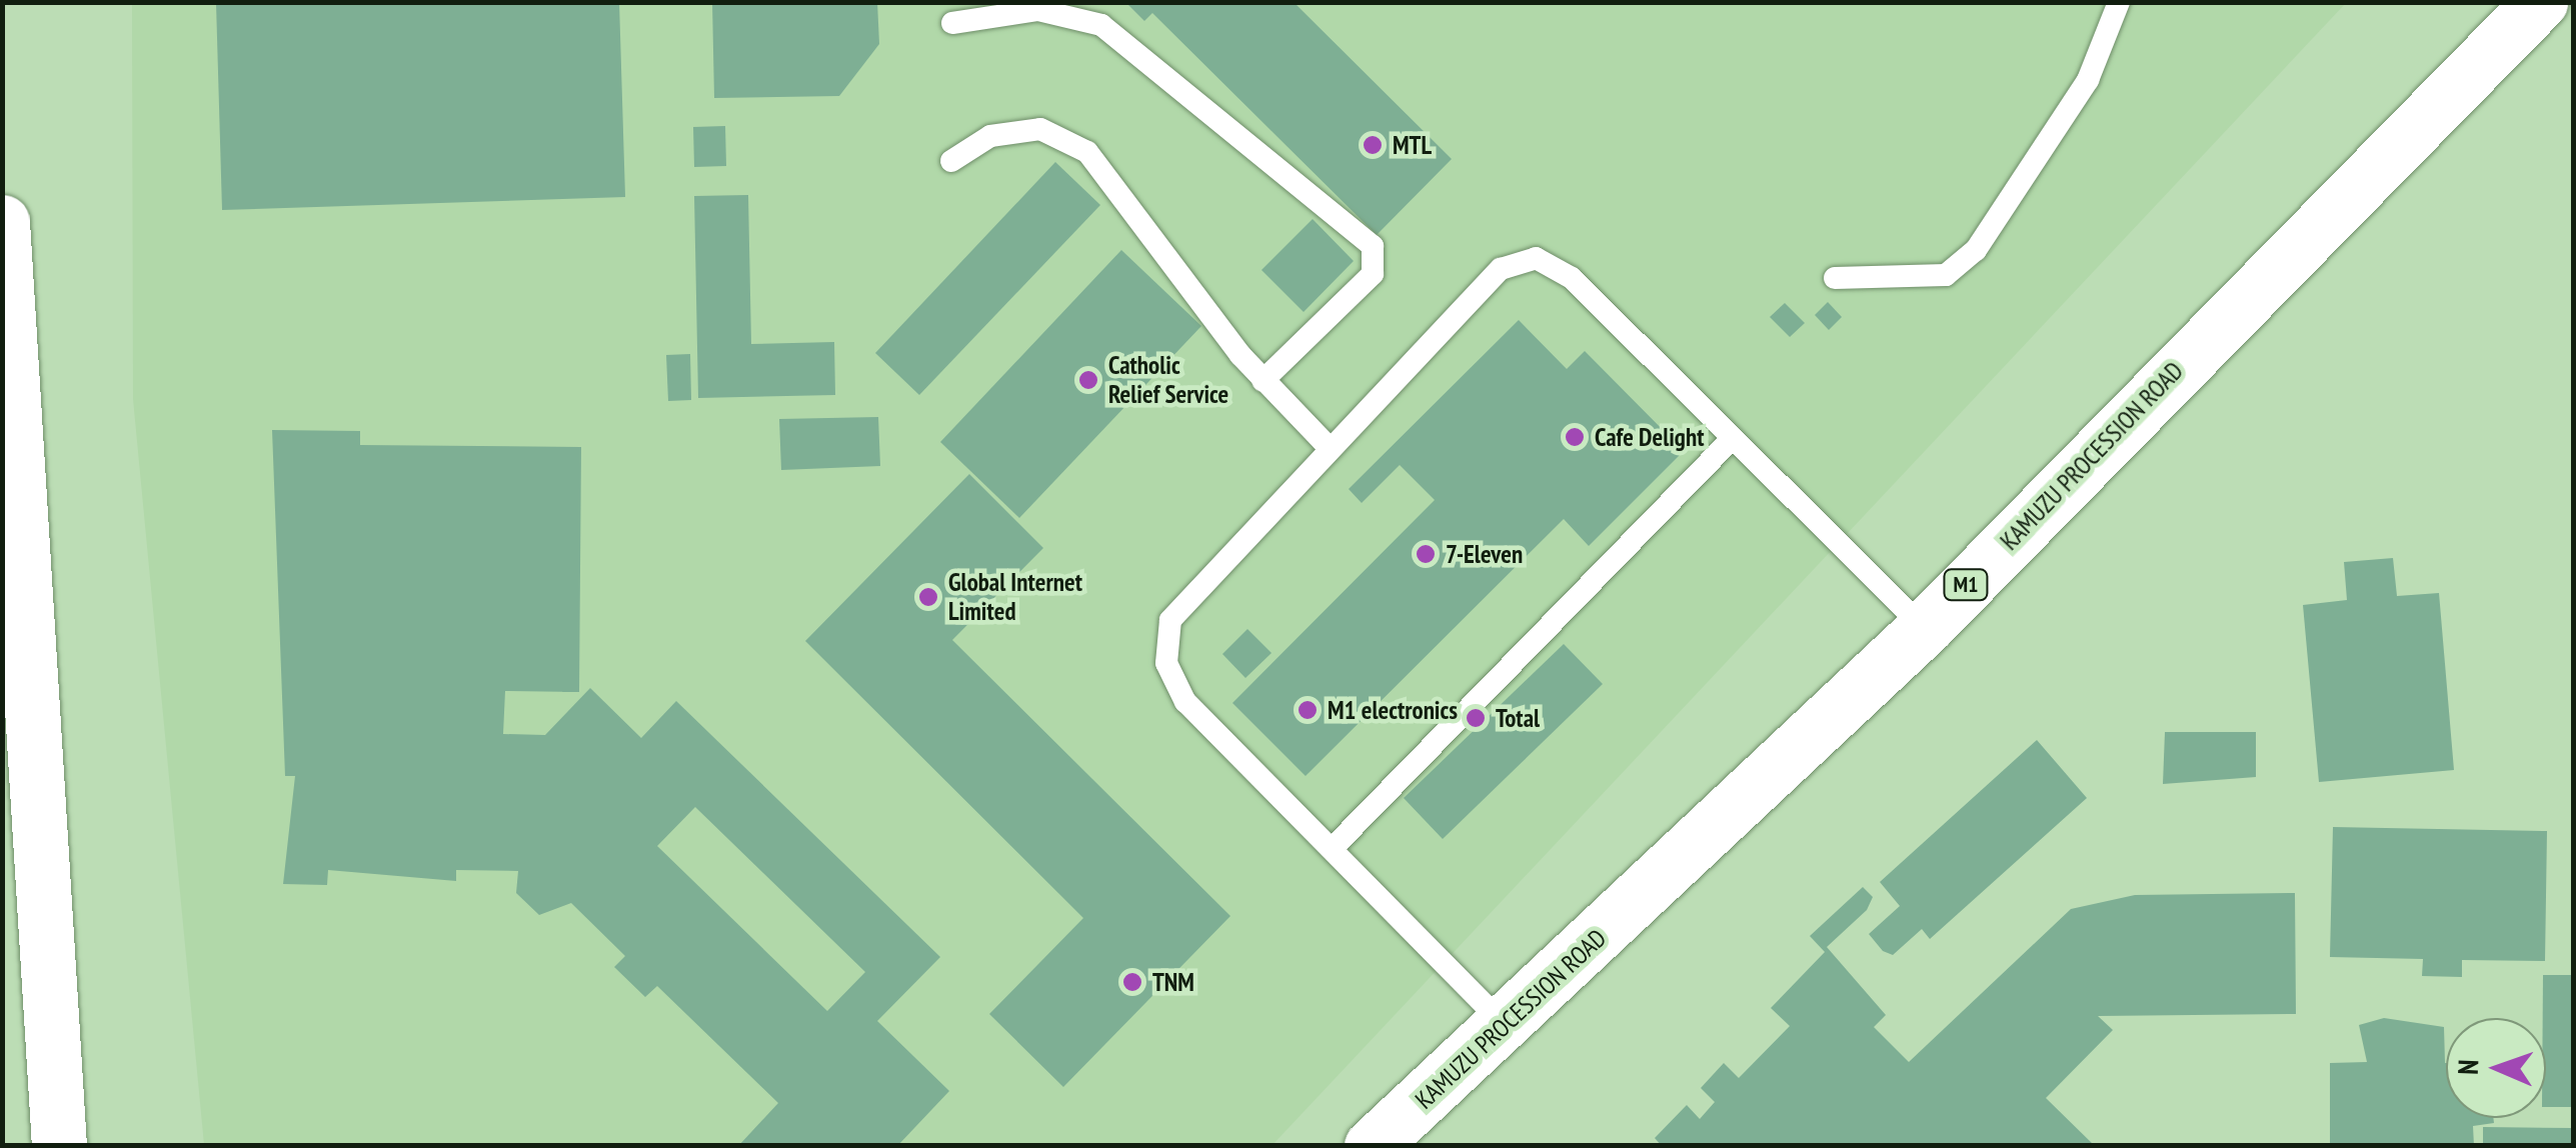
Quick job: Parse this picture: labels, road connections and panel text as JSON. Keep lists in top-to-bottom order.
{
  "streets": {
    "main road": ["KAMUZU PROCESSION ROAD", "M1"]
  },
  "places": [
    "MTL",
    "Catholic Relief Service",
    "Cafe Delight",
    "7-Eleven",
    "Global Internet Limited",
    "M1 electronics",
    "Total",
    "TNM"
  ],
  "north": "left"
}
